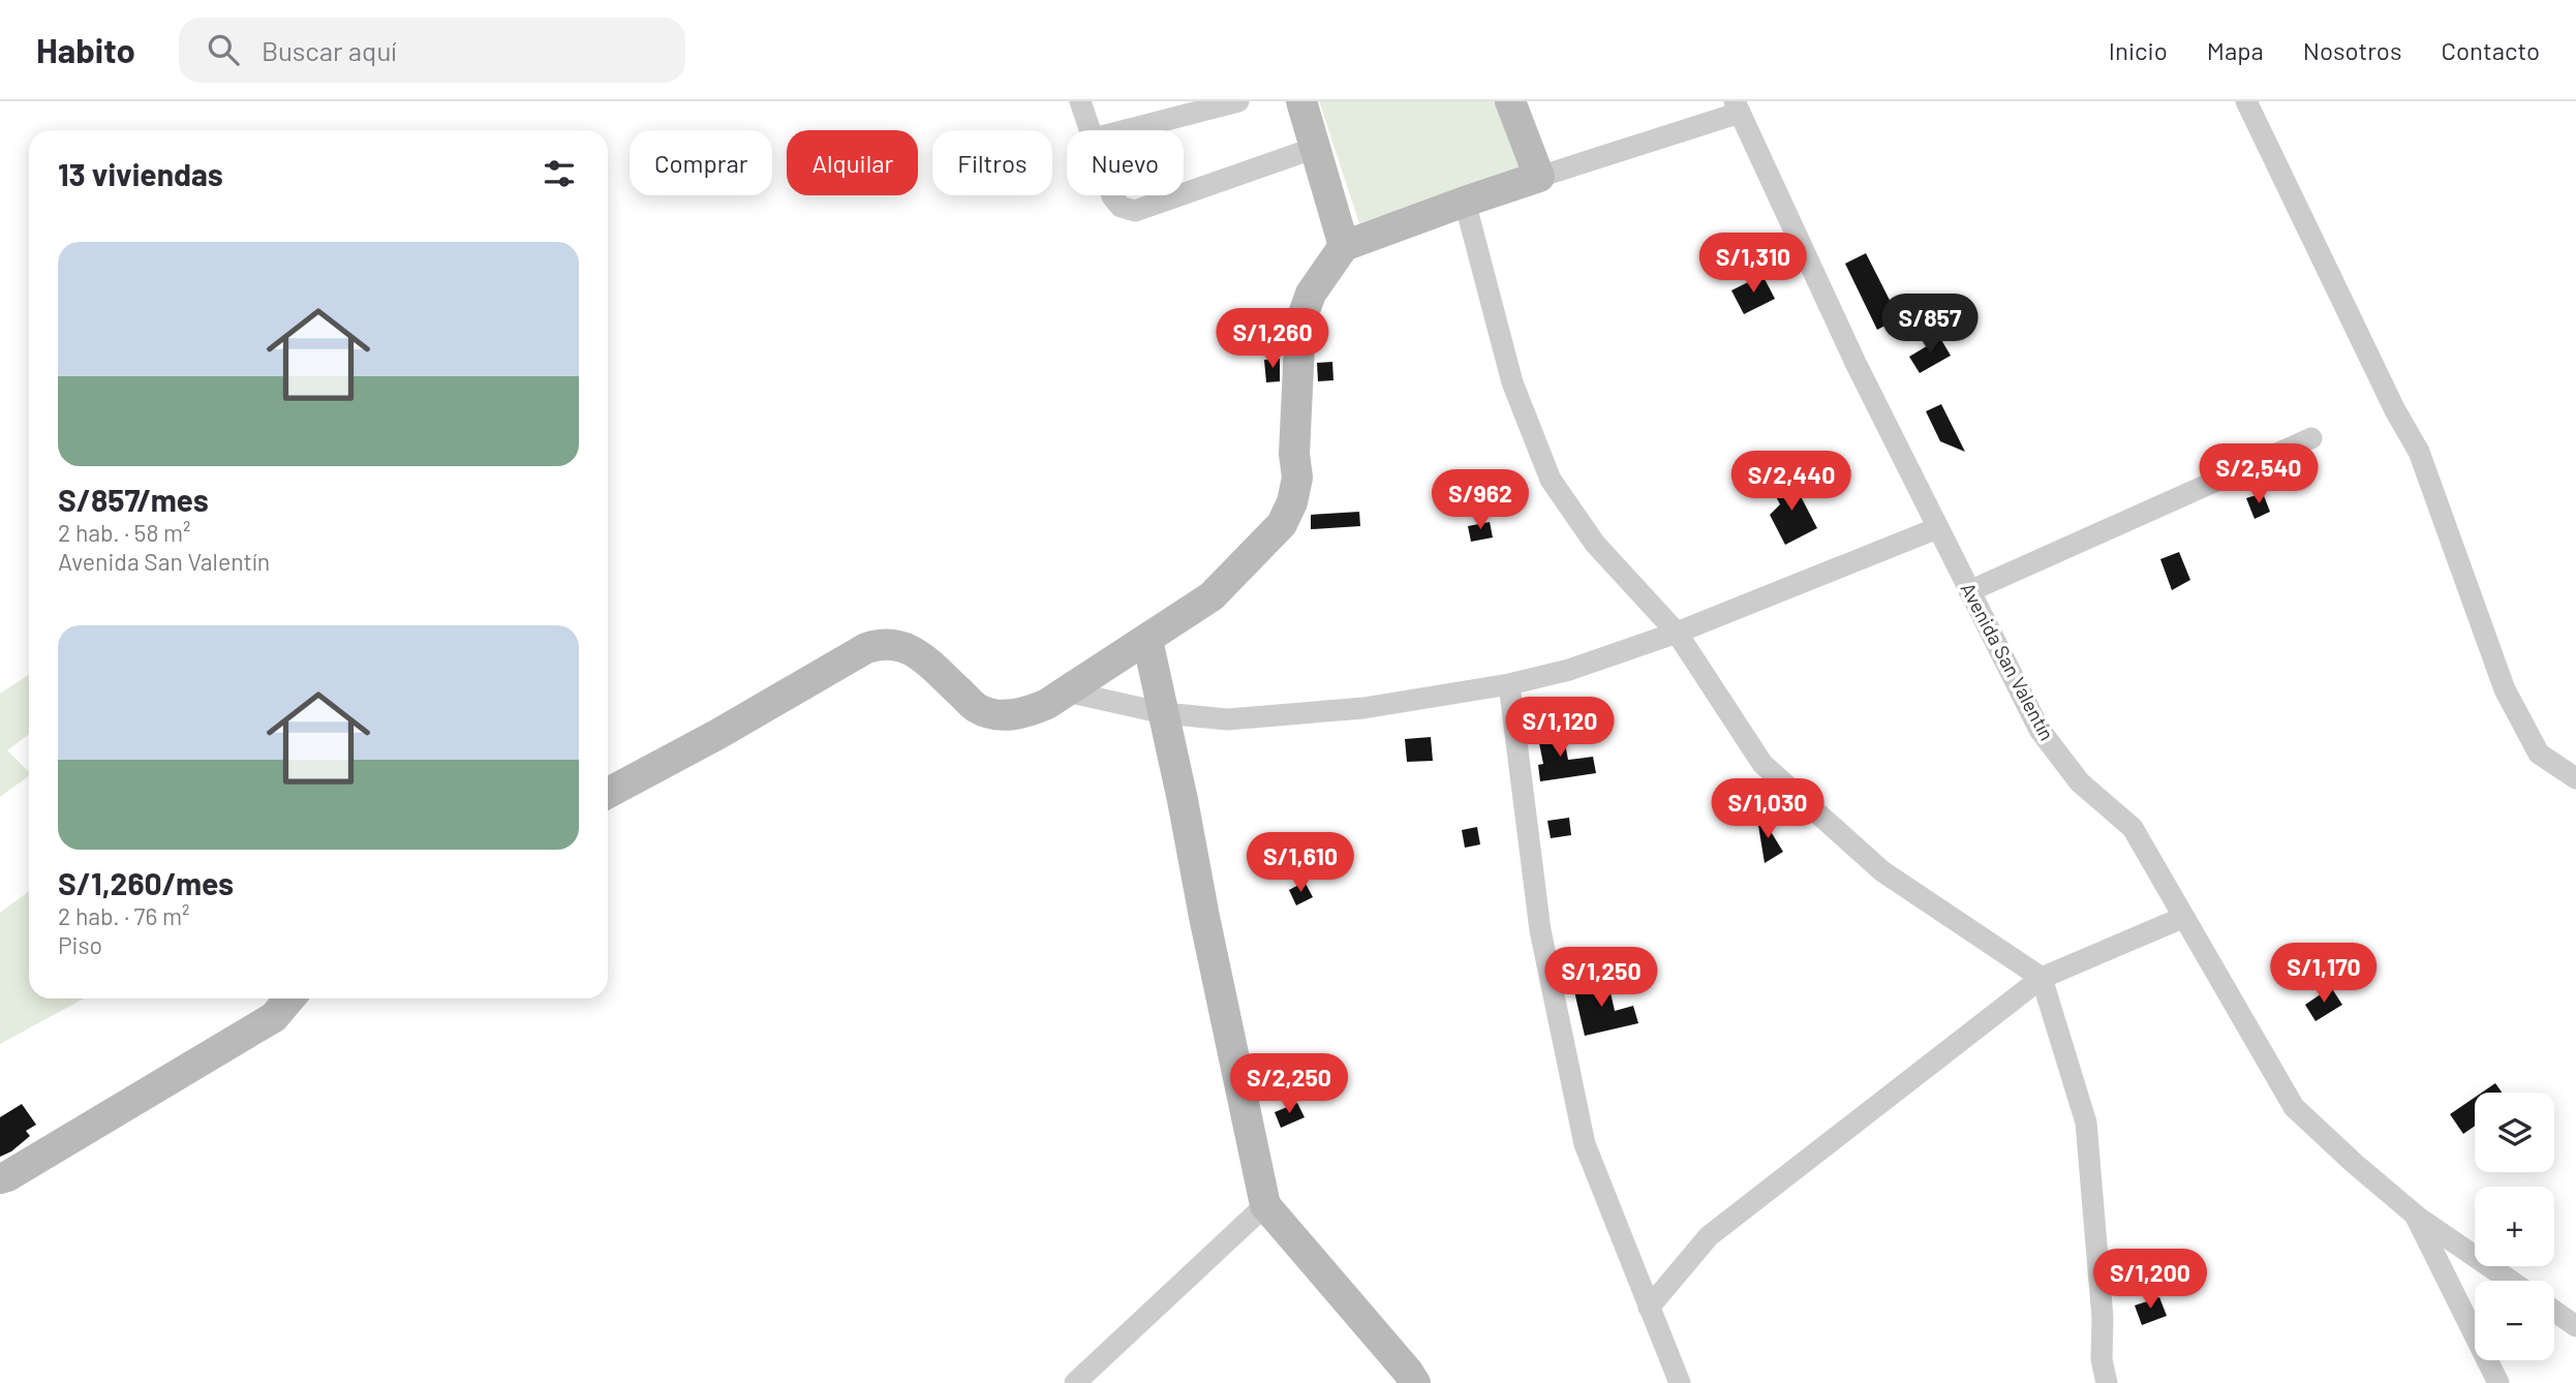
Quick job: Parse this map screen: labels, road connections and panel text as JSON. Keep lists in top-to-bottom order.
{
  "streets": {
    "street": ["Avenida San Valentín"]
  },
  "page": {
    "header": "Habito",
    "search": "Buscar aquí",
    "nav": [
      "Inicio",
      "Mapa",
      "Nosotros",
      "Contacto"
    ],
    "chip": [
      "Comprar",
      "Alquilar",
      "Filtros",
      "Nuevo"
    ],
    "heading": "13 viviendas",
    "list": [
      {
        "name": "S/857/mes",
        "note": "2 hab. · 58 m² · Avenida San Valentín"
      },
      {
        "name": "S/1,260/mes",
        "note": "2 hab. · 76 m² · Piso"
      }
    ],
    "price": [
      "S/1,310",
      "S/857",
      "S/1,260",
      "S/2,540",
      "S/2,440",
      "S/962",
      "S/1,120",
      "S/1,030",
      "S/1,610",
      "S/1,170",
      "S/1,250",
      "S/2,250",
      "S/1,200"
    ],
    "map_buttons": ["+", "−"]
  }
}
